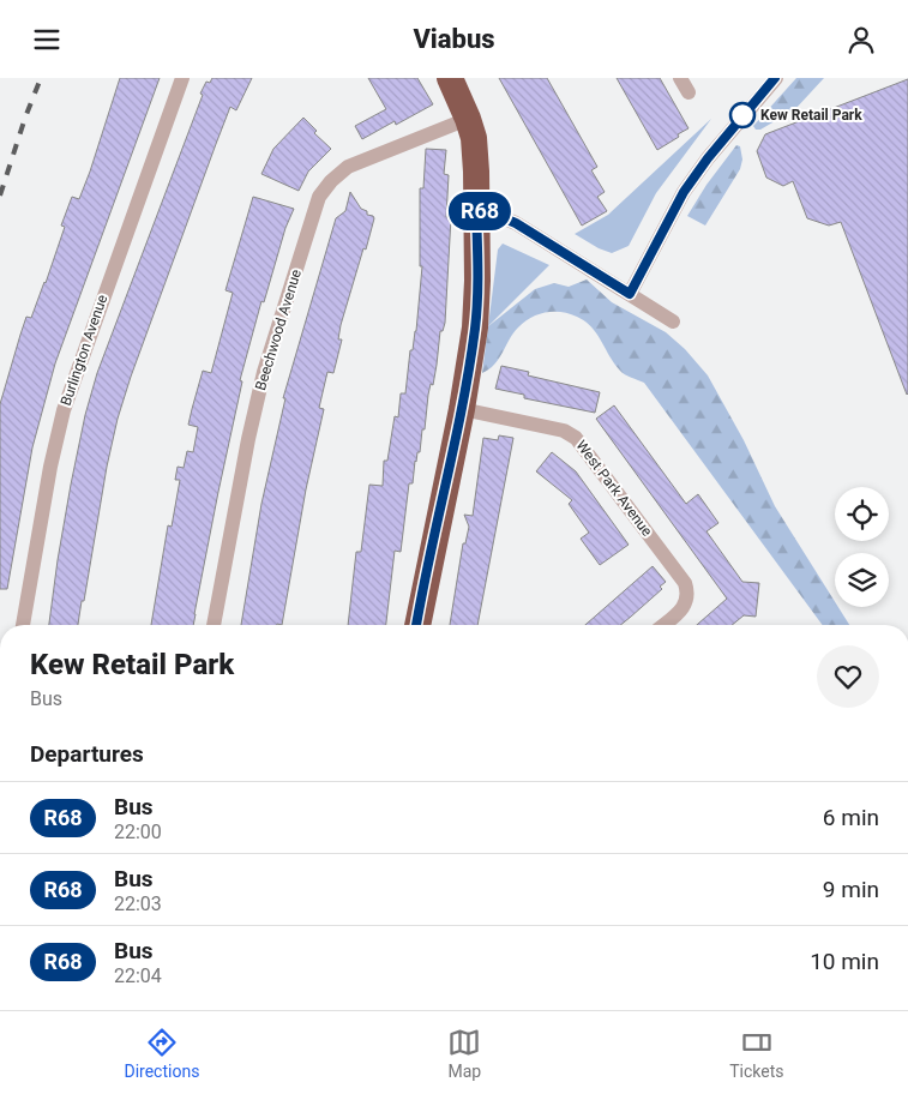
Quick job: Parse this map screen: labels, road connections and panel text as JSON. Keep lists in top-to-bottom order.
{
  "streets": {
    "street": ["Beechwood Avenue", "Burlington Avenue", "West Park Avenue"]
  },
  "places": ["Kew Retail Park"],
  "lines": ["bus line R68"],
  "page": {
    "header": "Viabus",
    "on_map": "R68",
    "heading": [
      ["Kew Retail Park", "Bus"],
      "Departures"
    ],
    "list": [
      {
        "mark": "R68",
        "name": "Bus",
        "note": "22:00",
        "value": "6 min"
      },
      {
        "mark": "R68",
        "name": "Bus",
        "note": "22:03",
        "value": "9 min"
      },
      {
        "mark": "R68",
        "name": "Bus",
        "note": "22:04",
        "value": "10 min"
      }
    ],
    "tabs": ["Directions", "Map", "Tickets"]
  }
}
